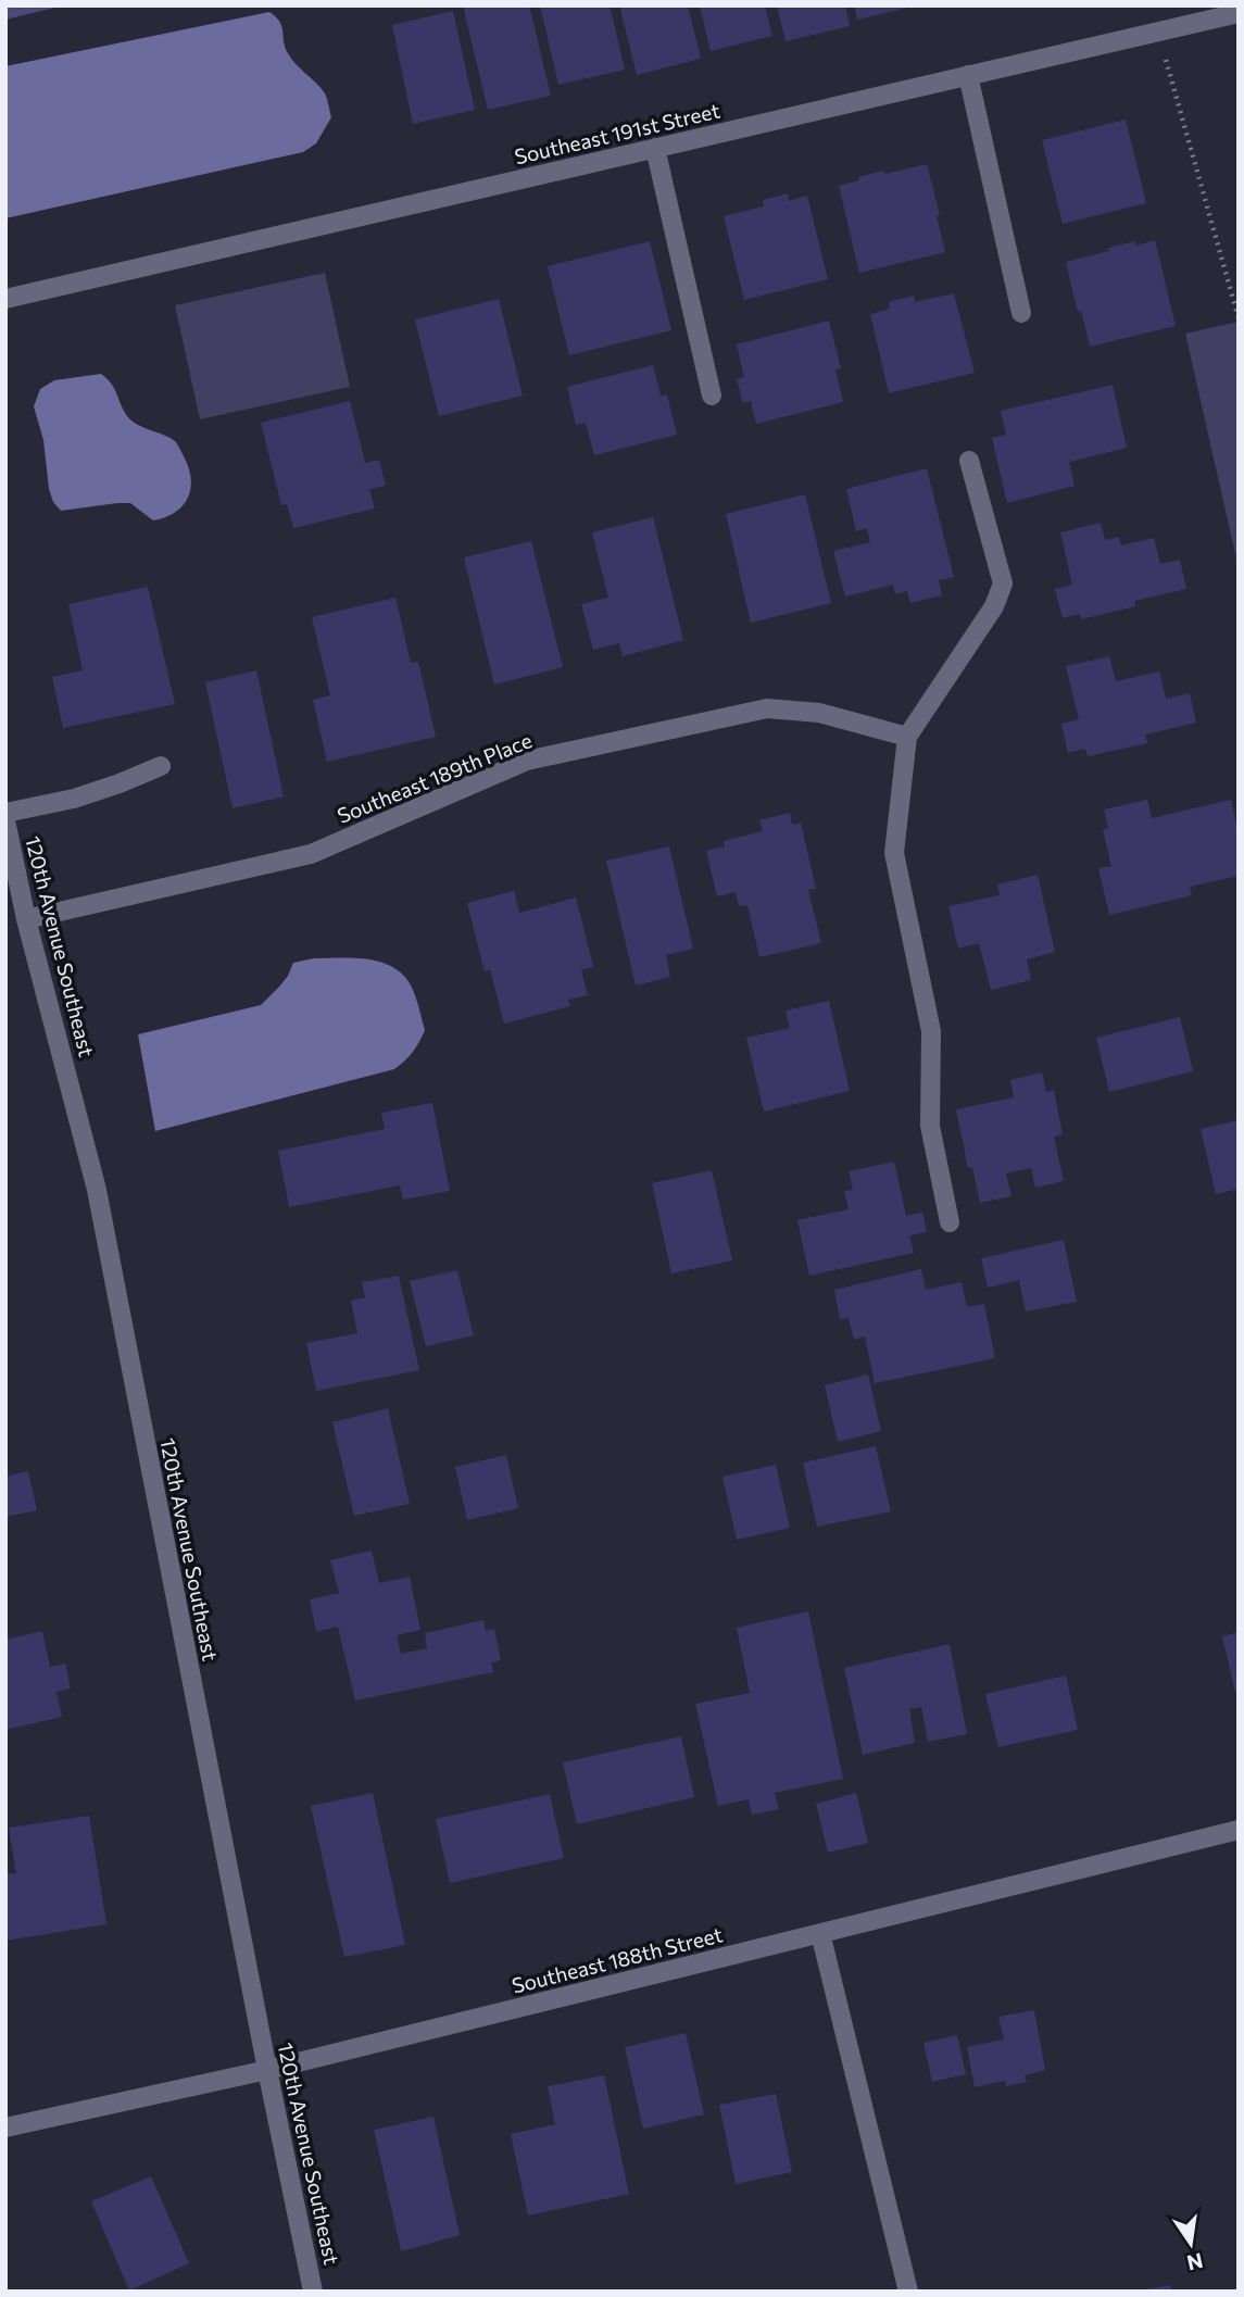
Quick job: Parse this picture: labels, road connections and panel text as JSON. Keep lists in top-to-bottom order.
{
  "streets": {
    "street": [
      "Southeast 191st Street",
      "Southeast 189th Place",
      "120th Avenue Southeast",
      "Southeast 188th Street"
    ]
  },
  "crossings": [
    ["Southeast 189th Place", "120th Avenue Southeast"],
    ["120th Avenue Southeast", "Southeast 188th Street"]
  ],
  "north": "bottom"
}
